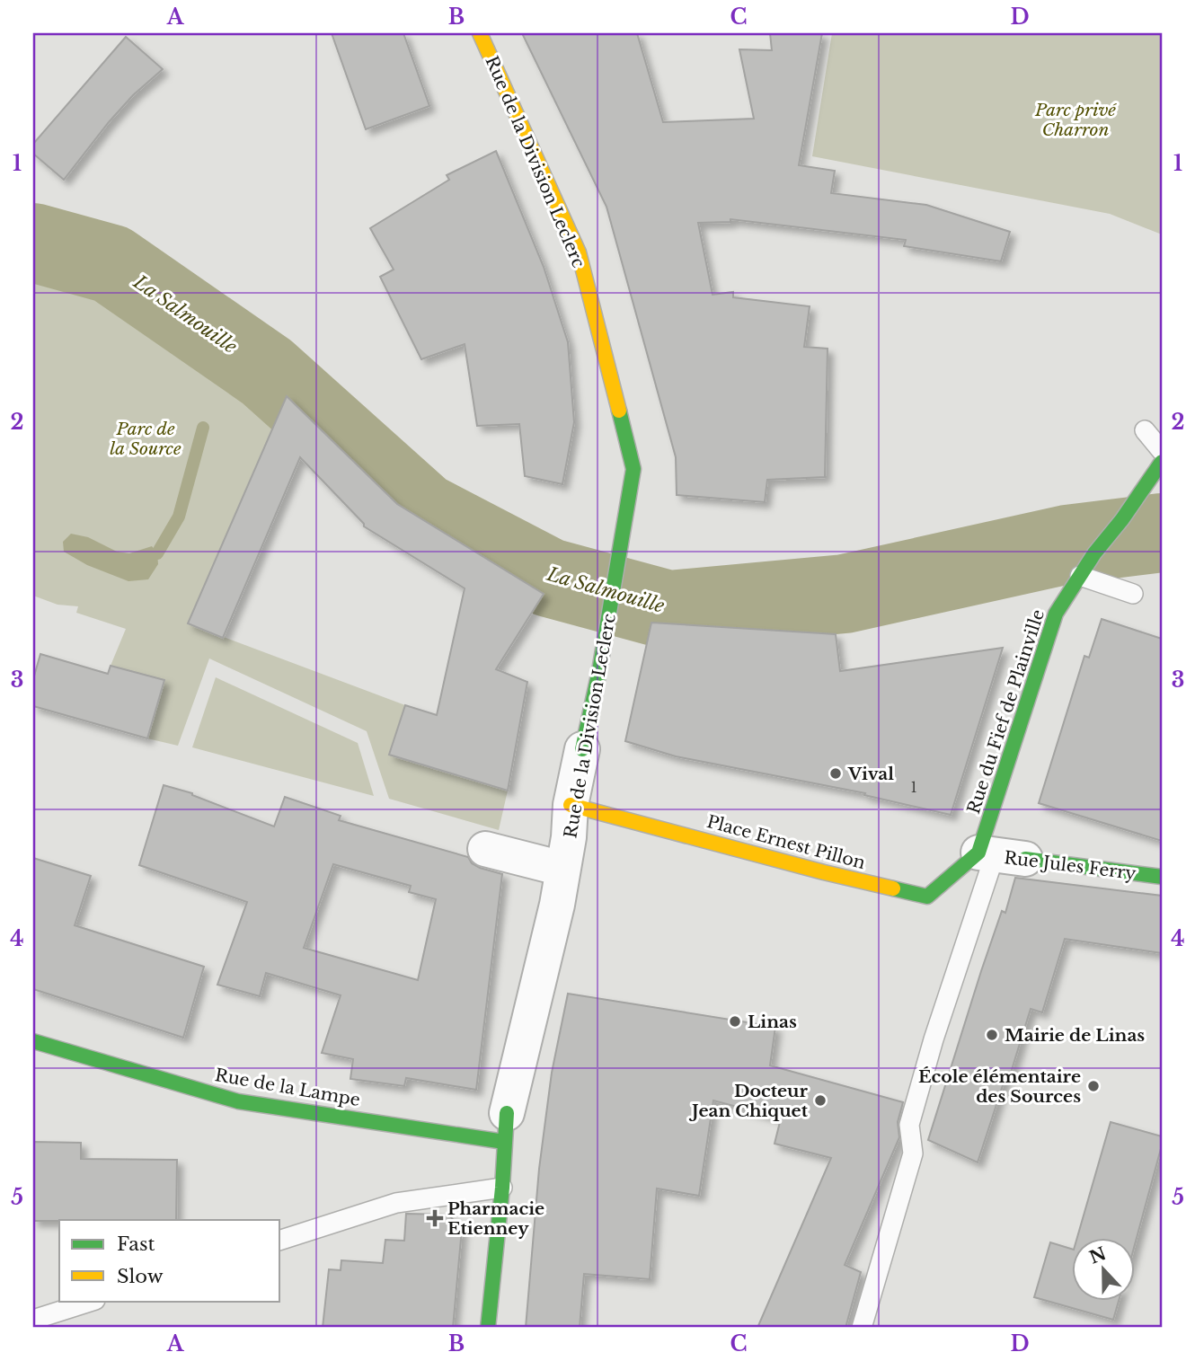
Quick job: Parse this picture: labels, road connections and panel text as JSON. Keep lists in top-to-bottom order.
{
  "streets": {
    "street": [
      "Rue de la Division Leclerc",
      "Rue du Fief de Plainville",
      "Place Ernest Pillon",
      "Rue Jules Ferry",
      "Rue de la Lampe"
    ]
  },
  "crossings": [
    ["Rue de la Division Leclerc", "Place Ernest Pillon"],
    ["Rue de la Division Leclerc", "Rue de la Lampe"],
    ["Rue du Fief de Plainville", "Place Ernest Pillon"],
    ["Rue du Fief de Plainville", "Rue Jules Ferry"],
    ["Place Ernest Pillon", "Rue Jules Ferry"]
  ],
  "water": ["La Salmouille"],
  "parks": ["Parc privé Charron", "Parc de la Source"],
  "places": {
    "other": [
      "Vival",
      "Linas",
      "Mairie de Linas",
      "École élémentaire des Sources",
      "Docteur Jean Chiquet"
    ],
    "health": ["Pharmacie Etienney"]
  },
  "house_numbers": ["1"],
  "legend": ["Fast", "Slow"],
  "north": "top",
  "grid": {
    "columns": [
      "A",
      "B",
      "C",
      "D"
    ],
    "rows": [
      "1",
      "2",
      "3",
      "4",
      "5"
    ]
  }
}
